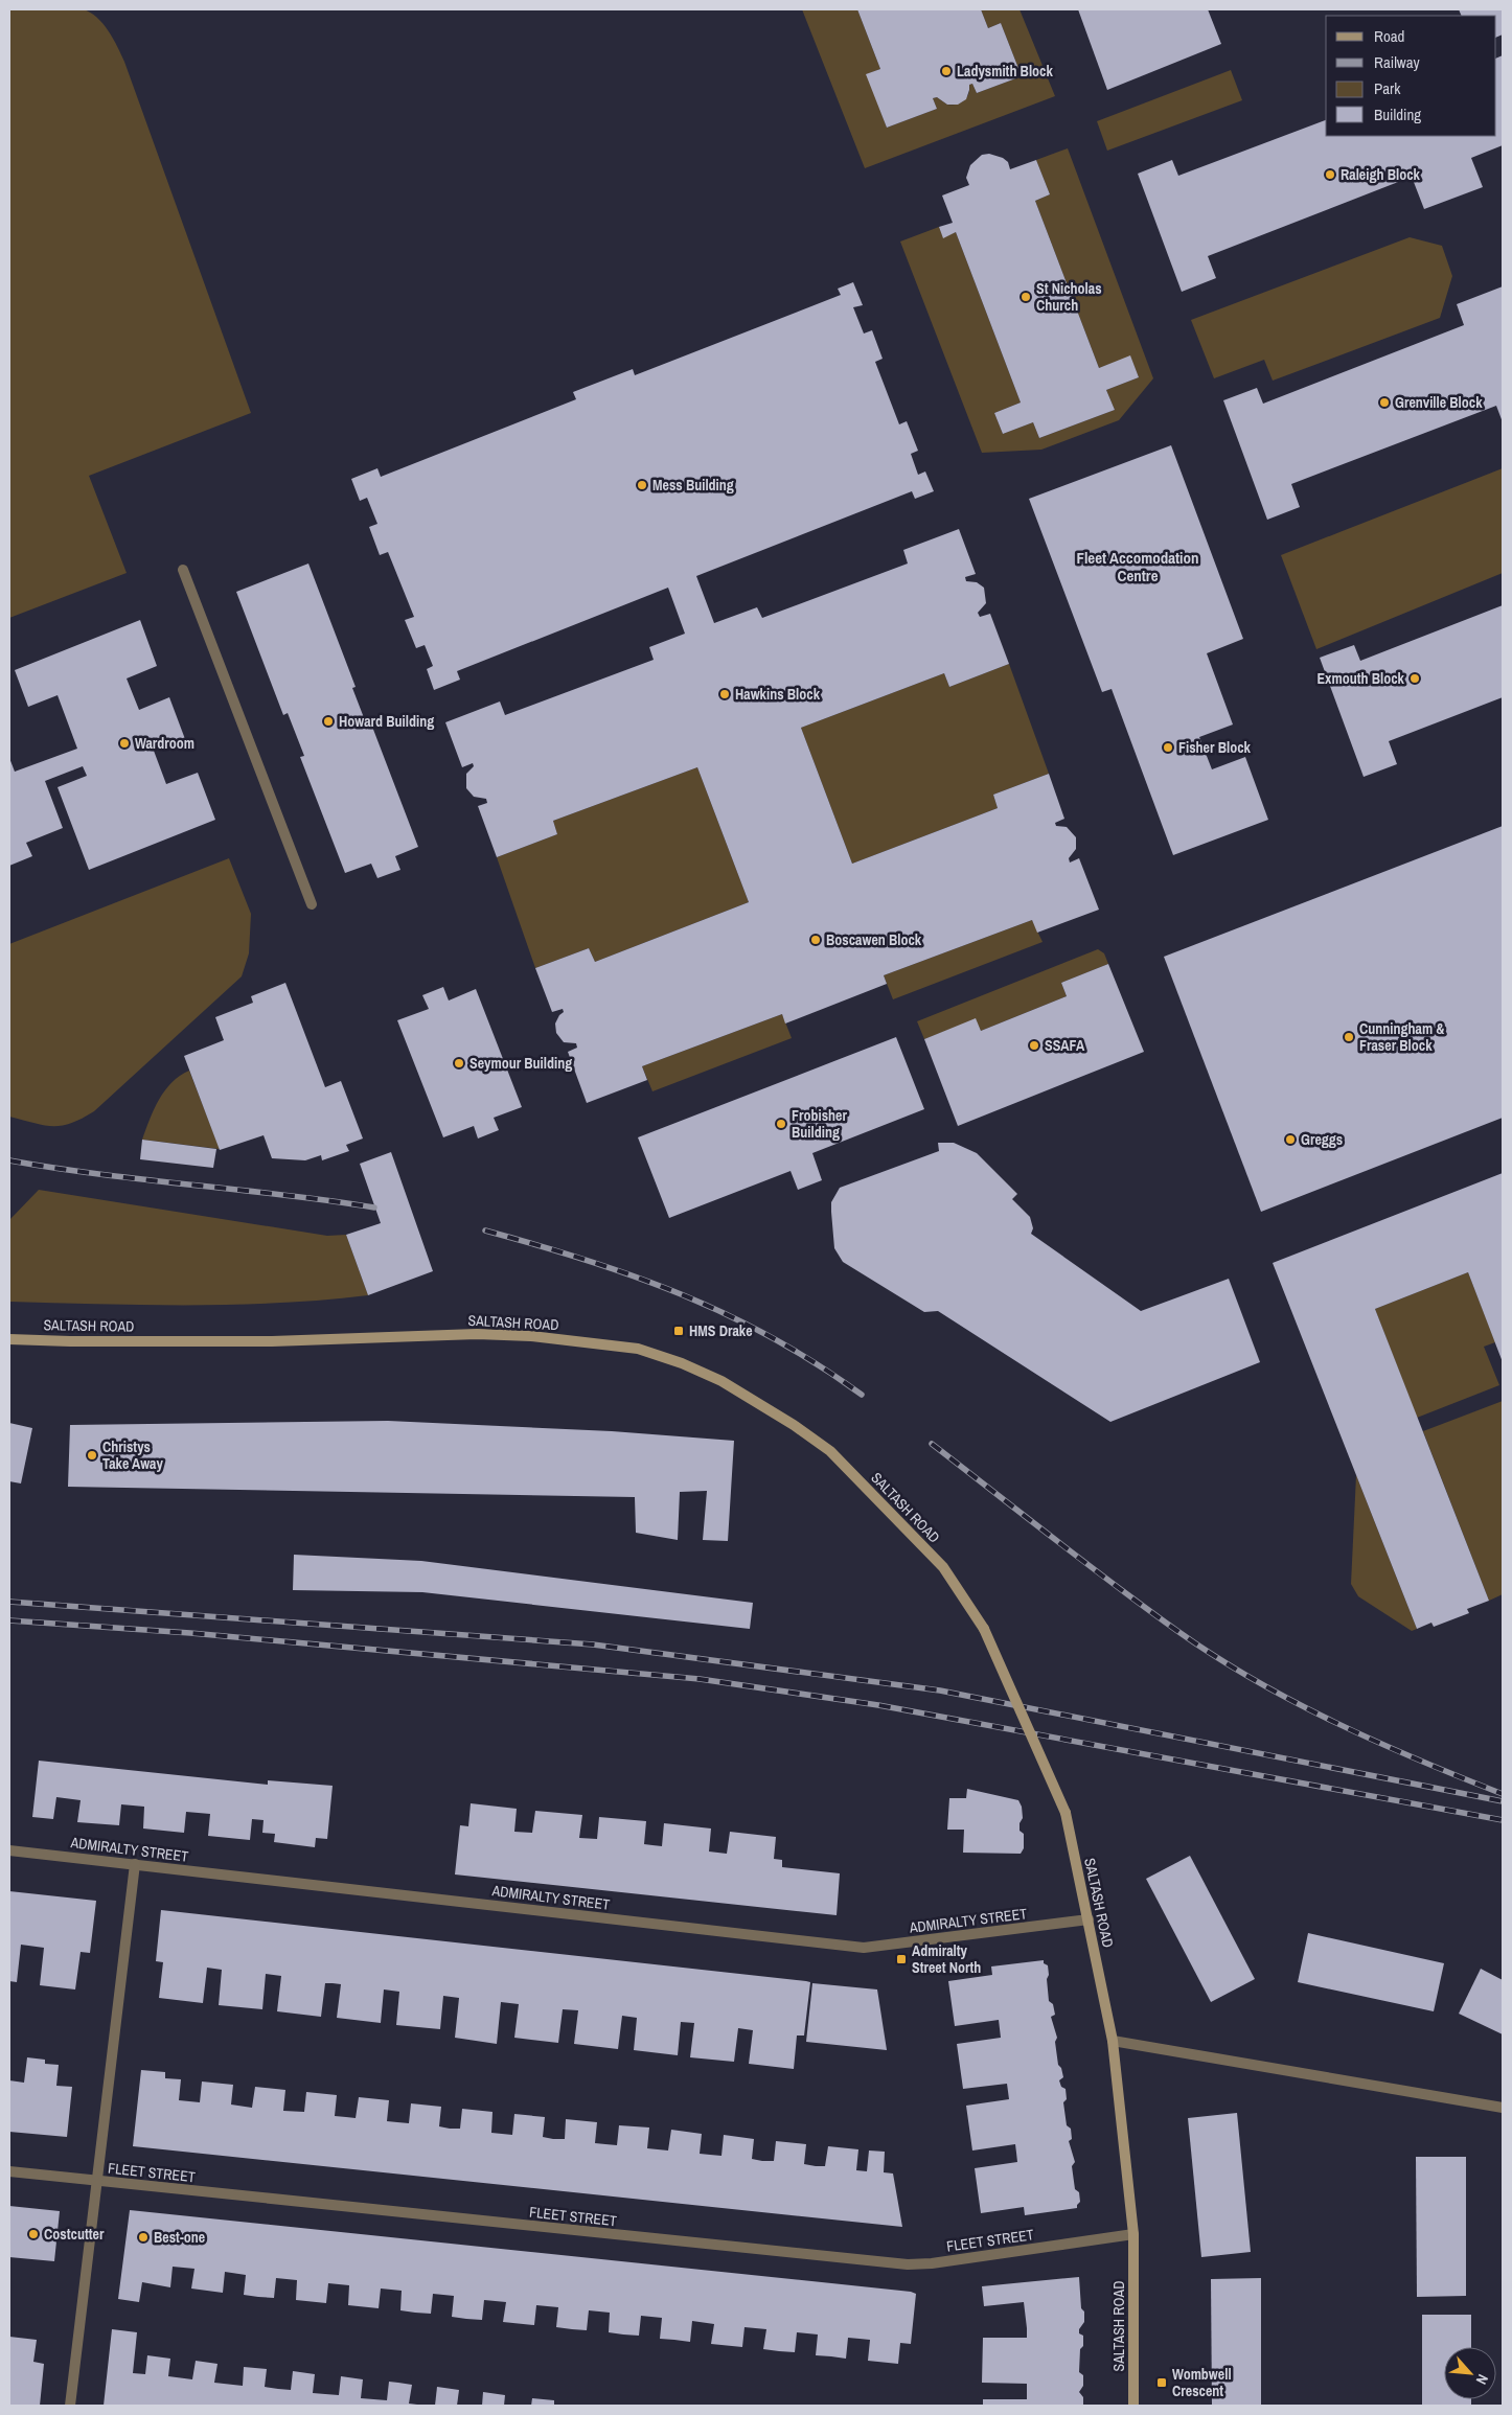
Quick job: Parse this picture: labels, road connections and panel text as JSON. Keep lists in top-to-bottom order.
{
  "streets": {
    "main road": ["SALTASH ROAD"],
    "street": ["ADMIRALTY STREET", "FLEET STREET"]
  },
  "crossings": [
    ["SALTASH ROAD", "ADMIRALTY STREET"],
    ["SALTASH ROAD", "FLEET STREET"]
  ],
  "districts": ["Fleet Accomodation Centre"],
  "places": {
    "other": [
      "Ladysmith Block",
      "Raleigh Block",
      "St Nicholas Church",
      "Grenville Block",
      "Mess Building",
      "Exmouth Block",
      "Hawkins Block",
      "Howard Building",
      "Wardroom",
      "Fisher Block",
      "Boscawen Block",
      "Cunningham & Fraser Block",
      "SSAFA",
      "Seymour Building",
      "Frobisher Building",
      "Greggs",
      "Christys Take Away",
      "Costcutter",
      "Best-one"
    ],
    "transit": ["HMS Drake", "Admiralty Street North", "Wombwell Crescent"]
  },
  "legend": [
    "Road",
    "Railway",
    "Park",
    "Building"
  ],
  "north": "bottom right"
}
